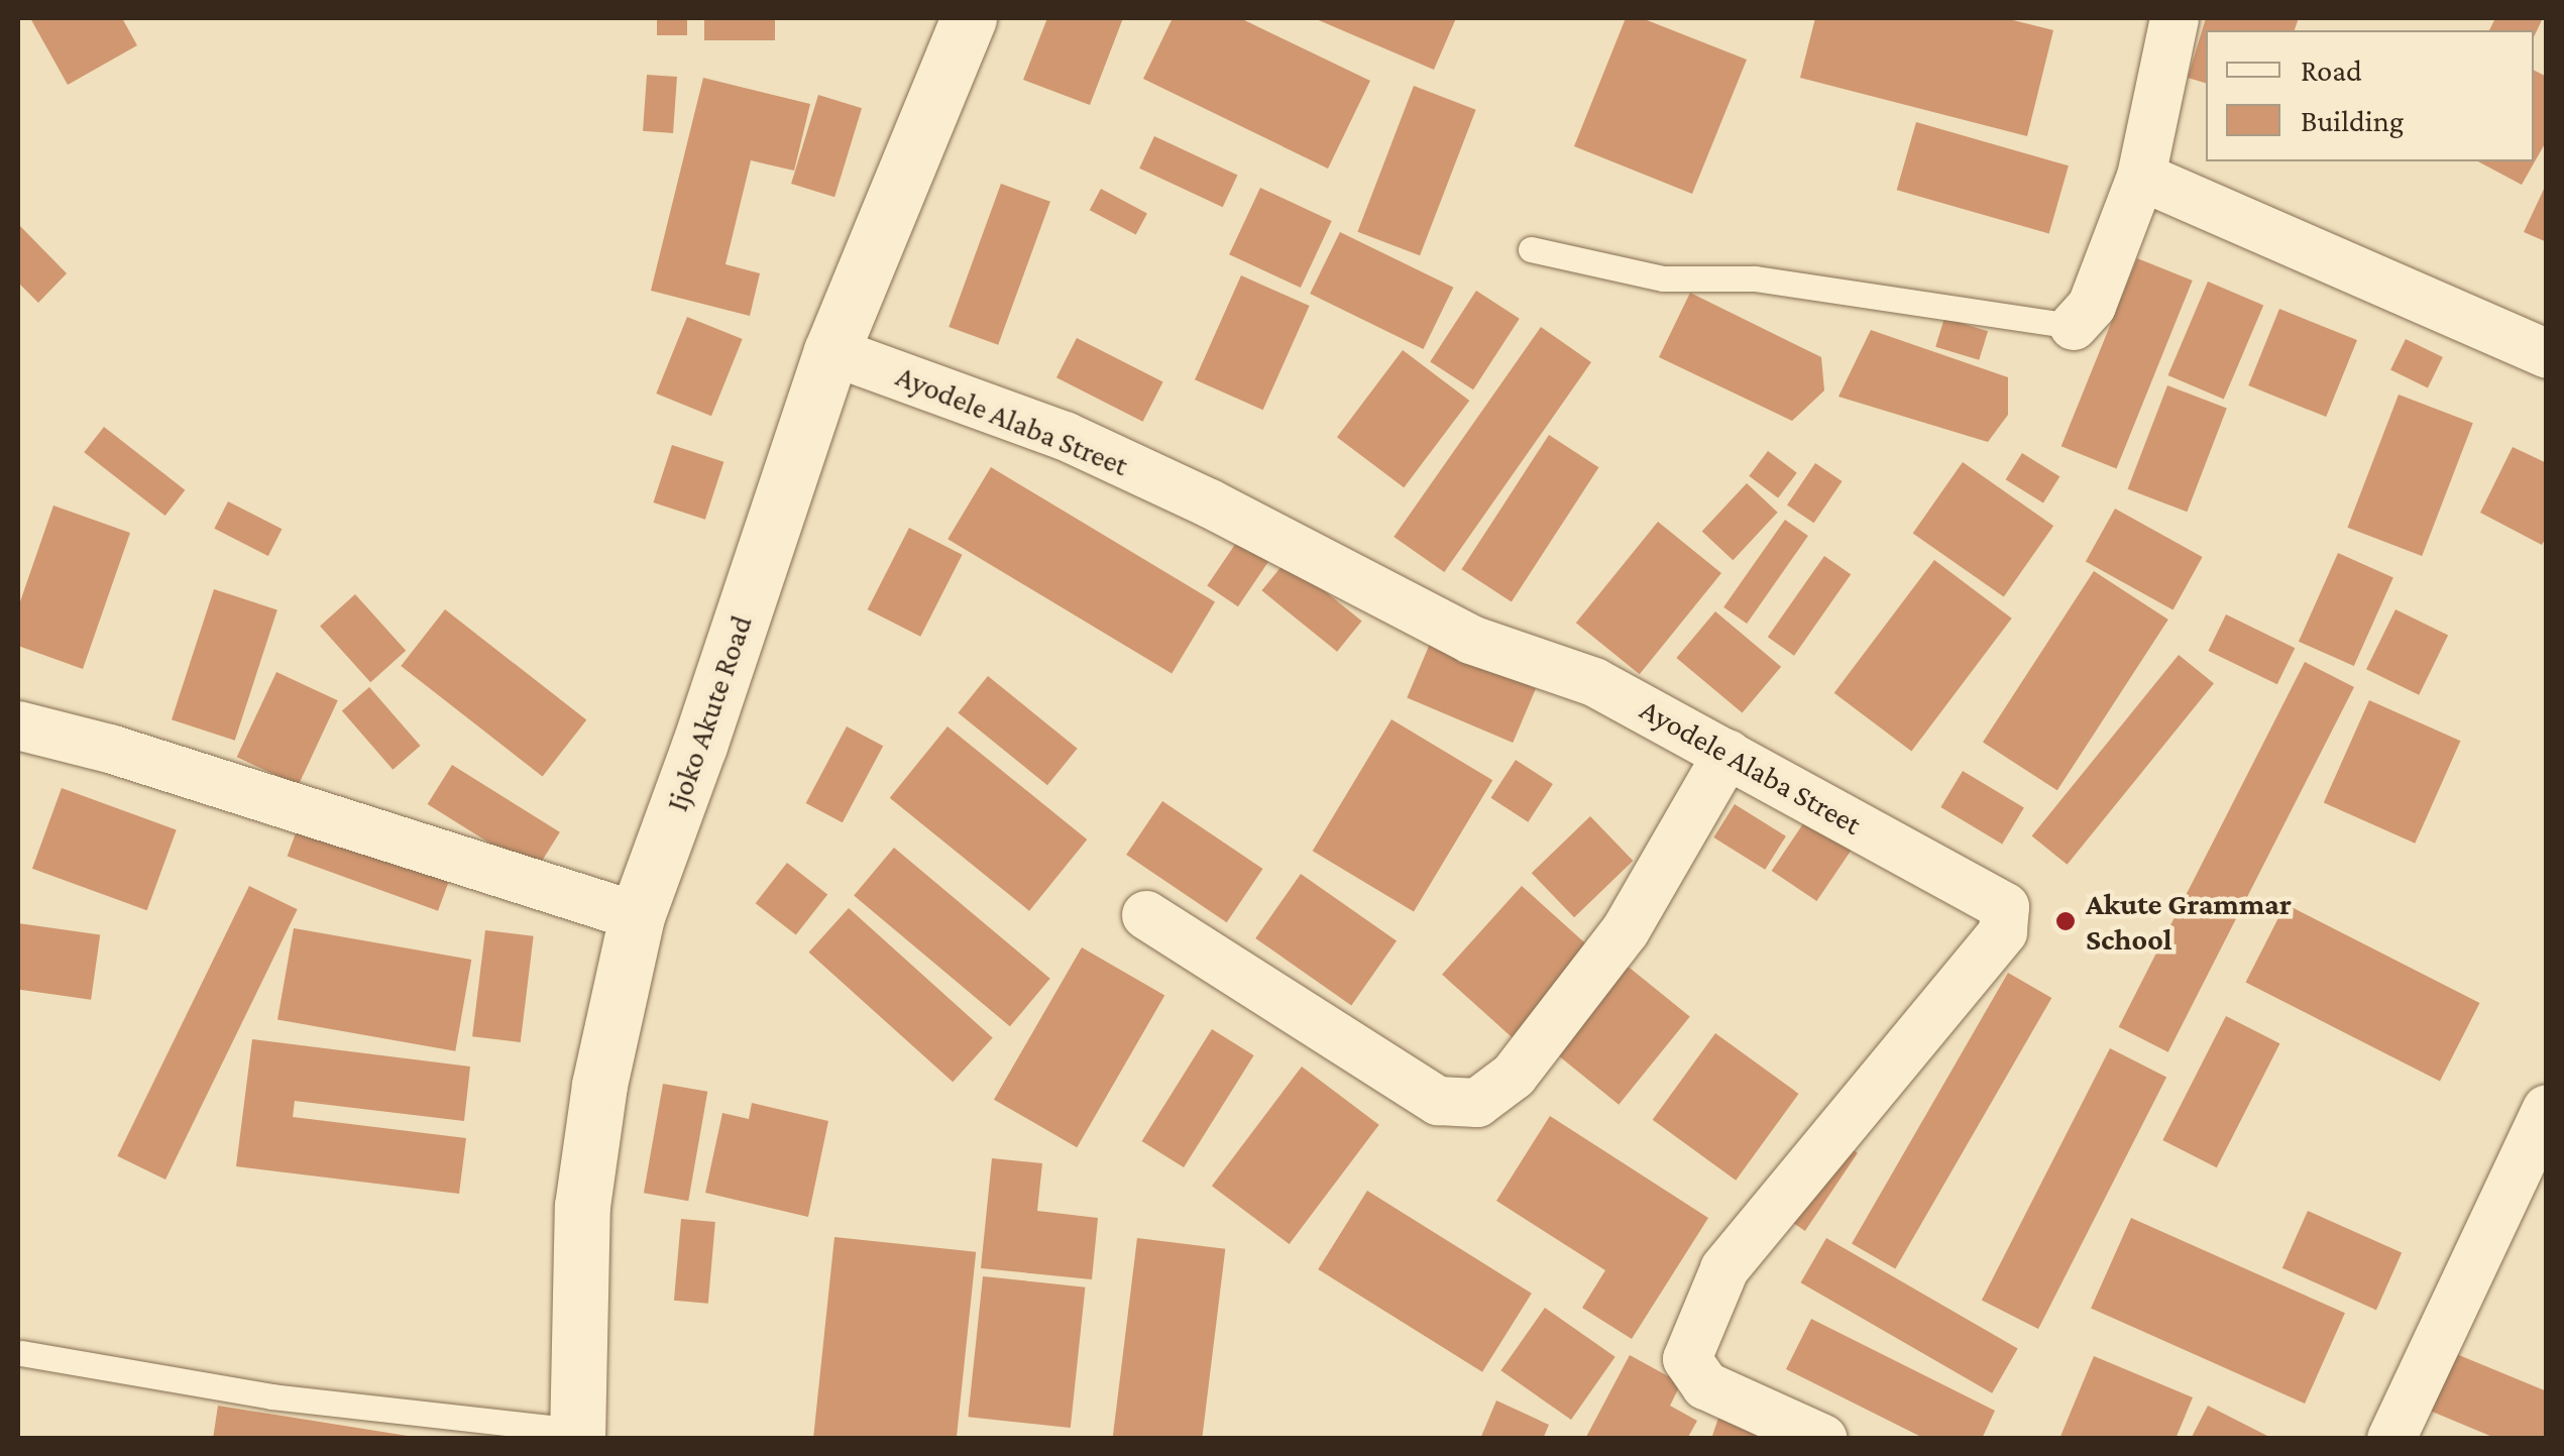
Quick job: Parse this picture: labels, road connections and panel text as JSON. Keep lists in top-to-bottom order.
{
  "streets": {
    "main road": ["Ijoko Akute Road"],
    "street": ["Ayodele Alaba Street"]
  },
  "crossings": [
    ["Ayodele Alaba Street", "Ijoko Akute Road"]
  ],
  "places": ["Akute Grammar School"],
  "legend": ["Road", "Building"]
}
